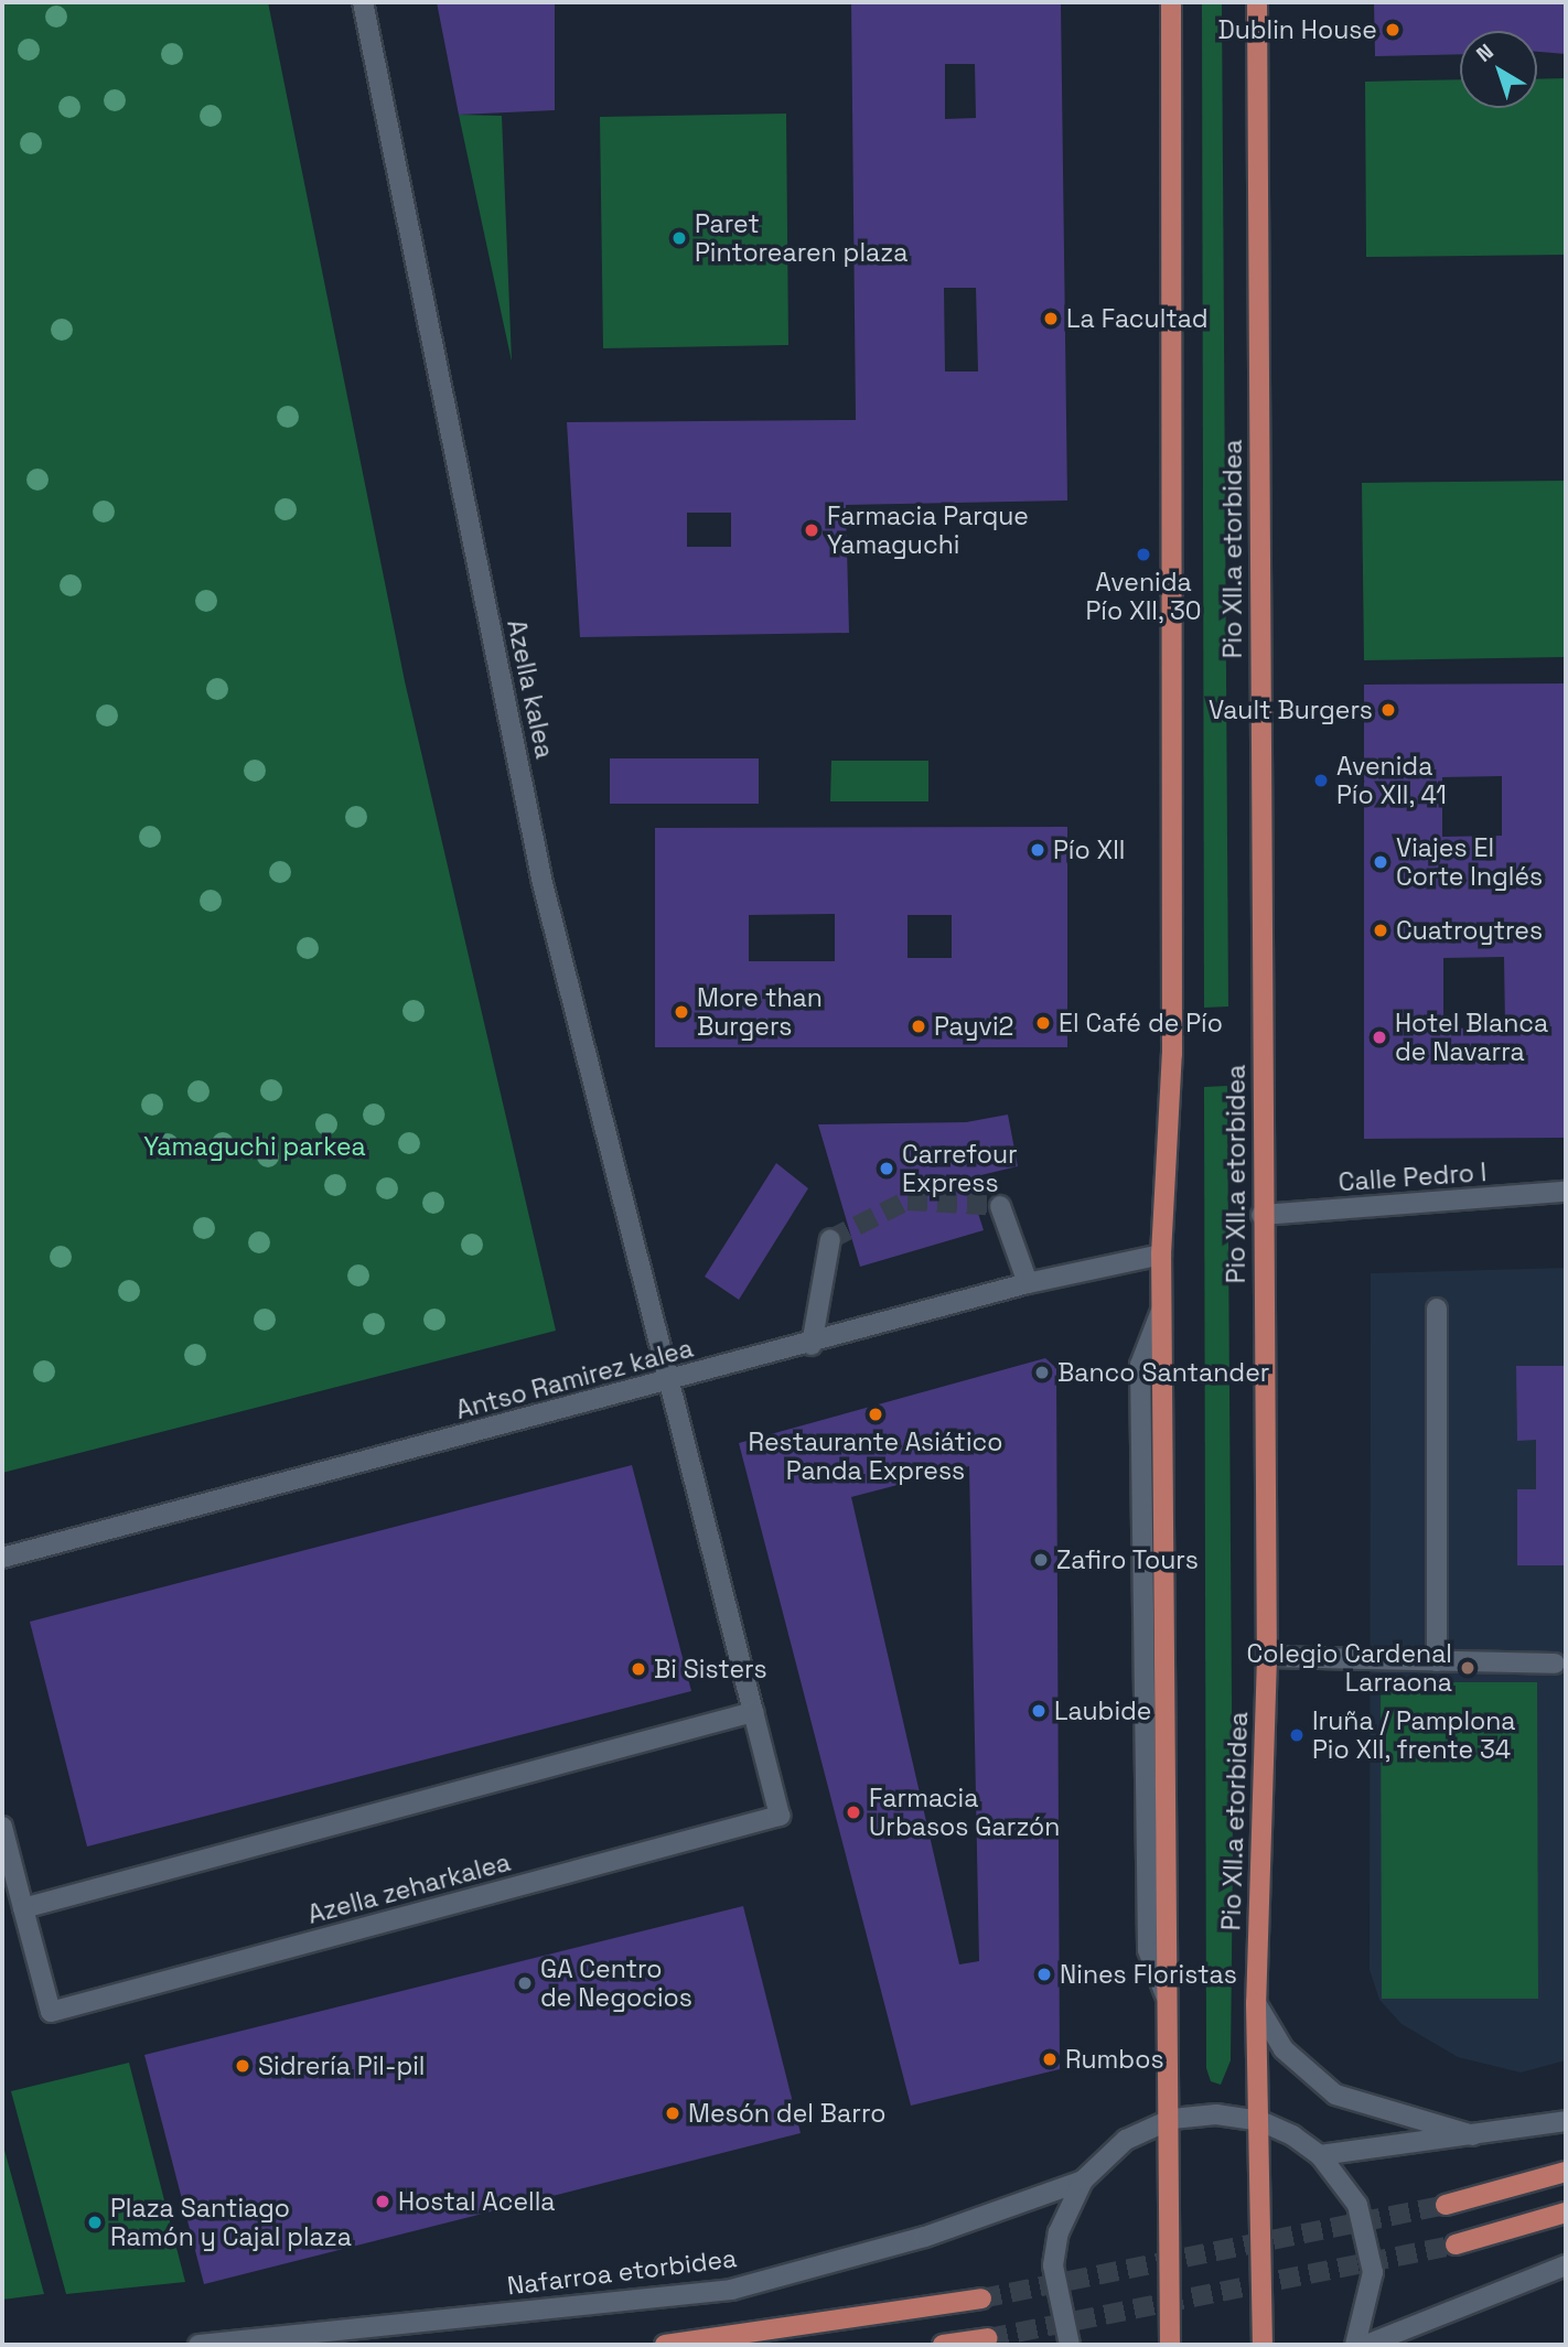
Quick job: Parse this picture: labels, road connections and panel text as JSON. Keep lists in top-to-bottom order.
{
  "streets": {
    "main road": ["Pio XII.a etorbidea"],
    "street": [
      "Azella kalea",
      "Calle Pedro I",
      "Antso Ramirez kalea",
      "Azella zeharkalea",
      "Nafarroa etorbidea"
    ]
  },
  "crossings": [
    ["Pio XII.a etorbidea", "Calle Pedro I"],
    ["Azella kalea", "Antso Ramirez kalea"],
    ["Azella kalea", "Azella zeharkalea"],
    ["Antso Ramirez kalea", "Azella zeharkalea"]
  ],
  "parks": ["Yamaguchi parkea"],
  "places": [
    "Dublin House",
    "Paret Pintorearen plaza",
    "La Facultad",
    "Farmacia Parque Yamaguchi",
    "Avenida Pío XII, 30",
    "Vault Burgers",
    "Avenida Pío XII, 41",
    "Pío XII",
    "Viajes El Corte Inglés",
    "Cuatroytres",
    "More than Burgers",
    "El Café de Pío",
    "Payvi2",
    "Hotel Blanca de Navarra",
    "Carrefour Express",
    "Banco Santander",
    "Restaurante Asiático Panda Express",
    "Zafiro Tours",
    "Colegio Cardenal Larraona",
    "Bi Sisters",
    "Laubide",
    "Iruña / Pamplona Pio XII, frente 34",
    "Farmacia Urbasos Garzón",
    "Nines Floristas",
    "GA Centro de Negocios",
    "Rumbos",
    "Sidrería Pil-pil",
    "Mesón del Barro",
    "Hostal Acella",
    "Plaza Santiago Ramón y Cajal plaza"
  ],
  "north": "top left"
}
